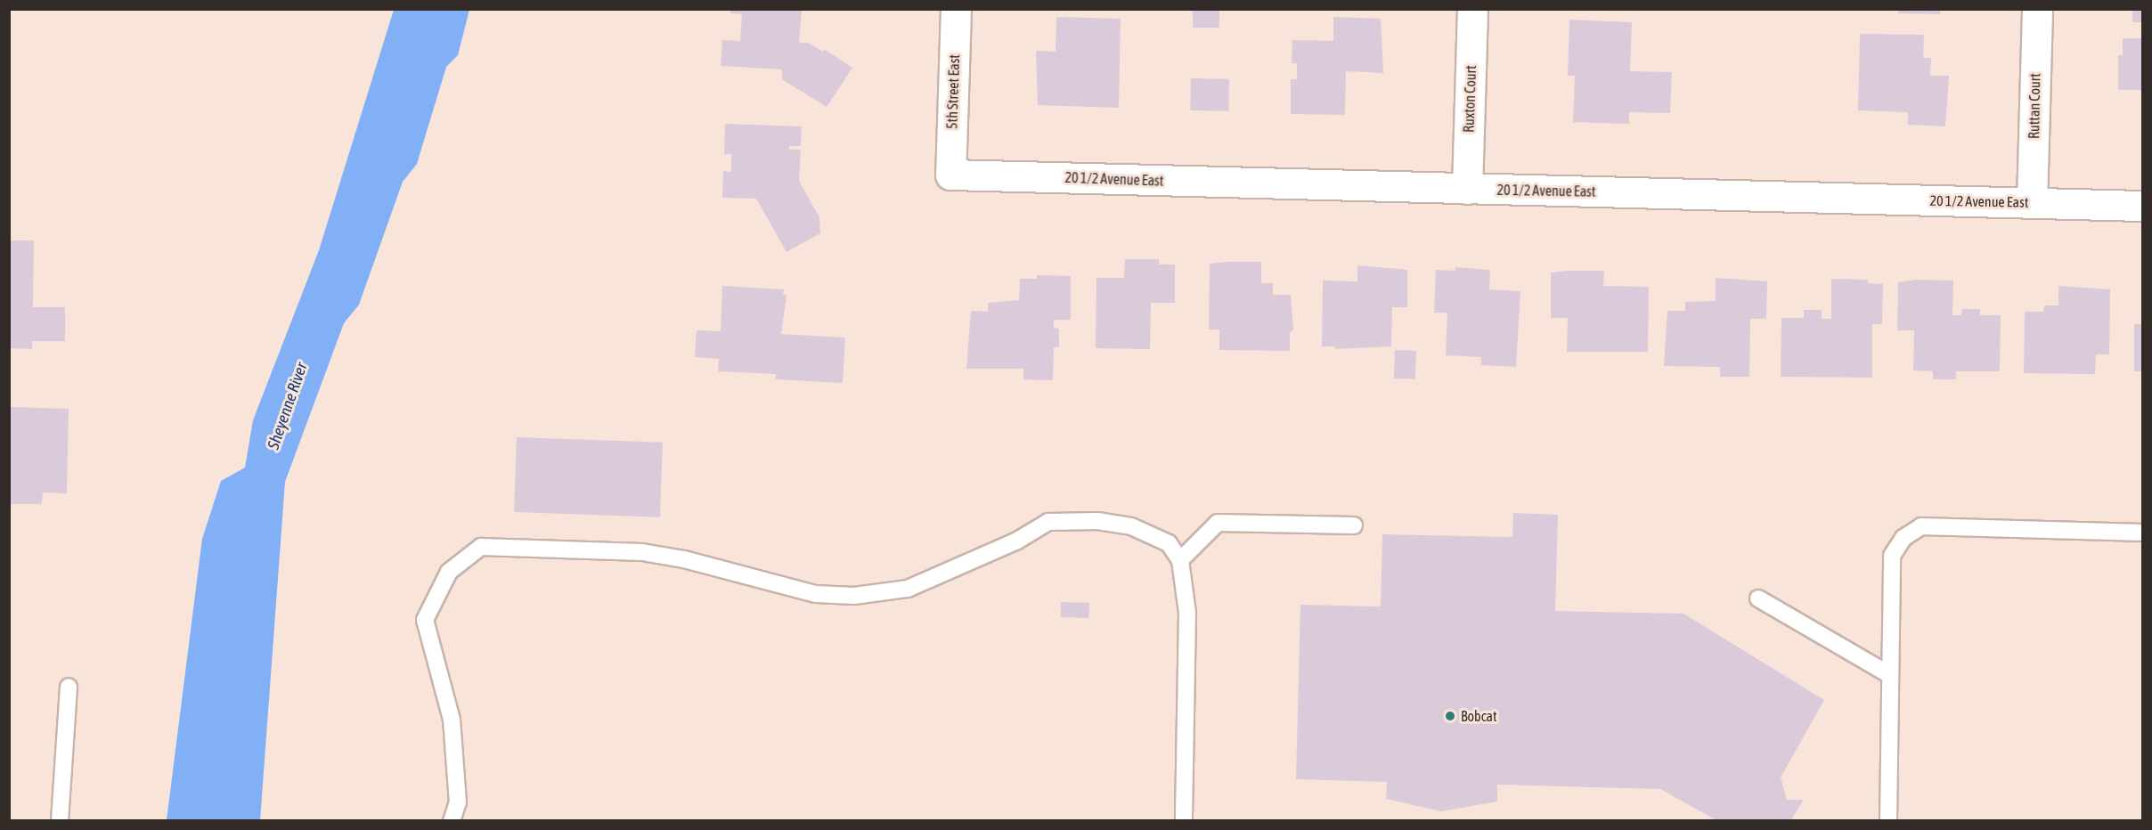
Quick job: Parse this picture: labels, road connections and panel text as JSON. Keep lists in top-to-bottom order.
{
  "streets": {
    "street": [
      "5th Street East",
      "Ruxton Court",
      "Ruttan Court",
      "20 1/2 Avenue East"
    ]
  },
  "crossings": [
    ["5th Street East", "20 1/2 Avenue East"],
    ["Ruxton Court", "20 1/2 Avenue East"],
    ["Ruttan Court", "20 1/2 Avenue East"]
  ],
  "water": ["Sheyenne River"],
  "places": ["Bobcat"]
}
